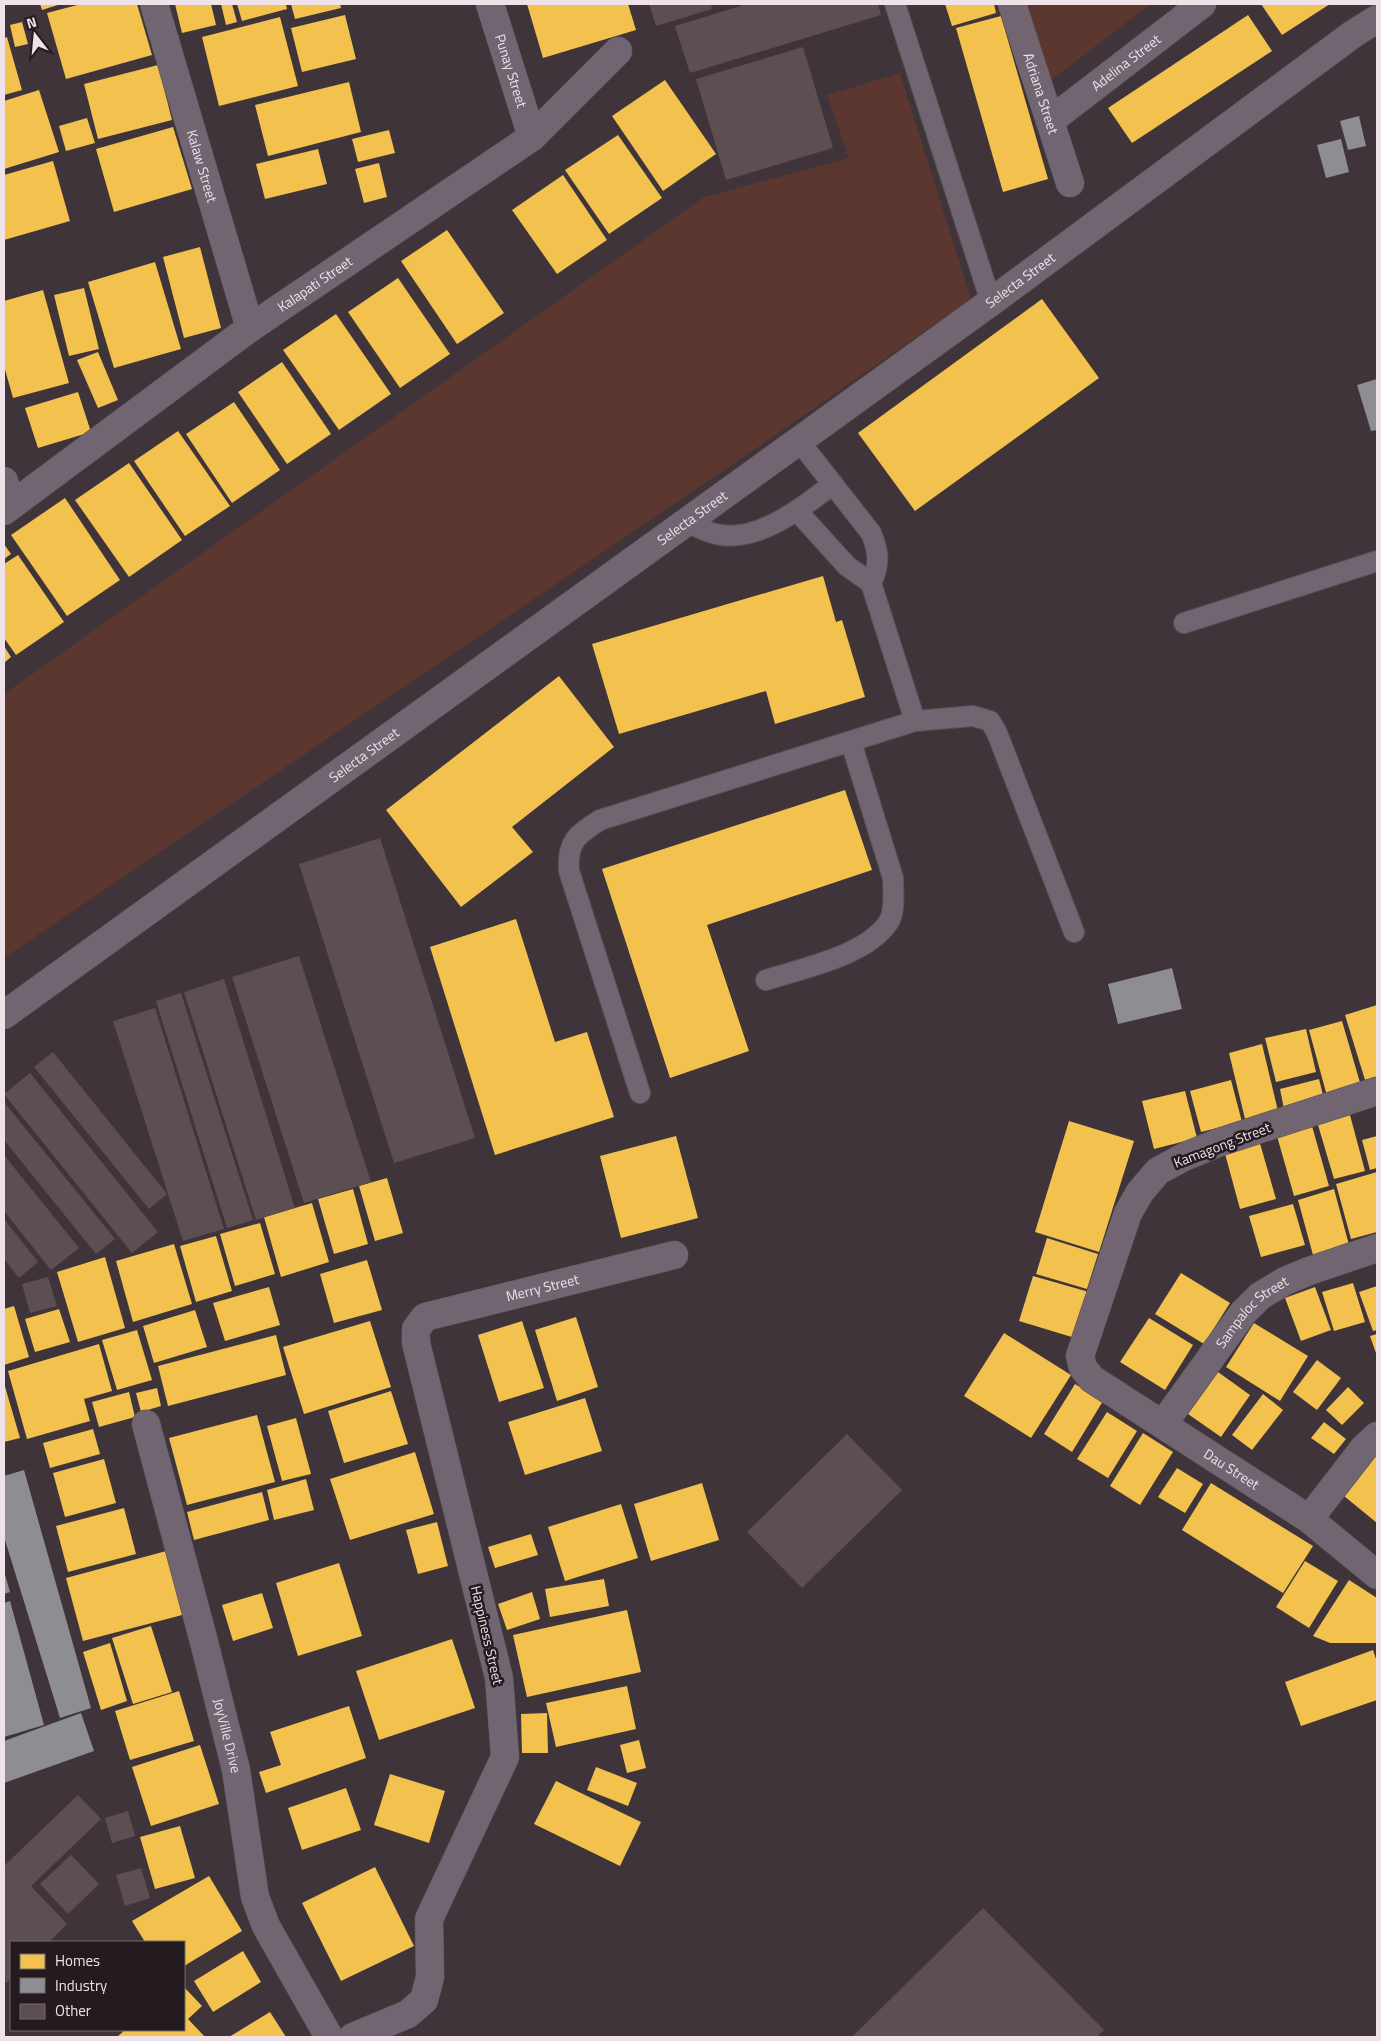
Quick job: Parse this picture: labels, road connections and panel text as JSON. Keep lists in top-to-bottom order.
{
  "streets": {
    "street": [
      "Adelina Street",
      "Punay Street",
      "Adriana Street",
      "Kalaw Street",
      "Selecta Street",
      "Kalapati Street",
      "Kamagong Street",
      "Merry Street",
      "Sampaloc Street",
      "Dau Street",
      "Happiness Street",
      "JoyVille Drive"
    ]
  },
  "crossings": [
    ["Adelina Street", "Adriana Street"],
    ["Punay Street", "Kalapati Street"],
    ["Kalaw Street", "Kalapati Street"],
    ["Kamagong Street", "Dau Street"],
    ["Merry Street", "Happiness Street"],
    ["Sampaloc Street", "Dau Street"]
  ],
  "legend": ["Homes", "Industry", "Other"],
  "north": "top"
}
